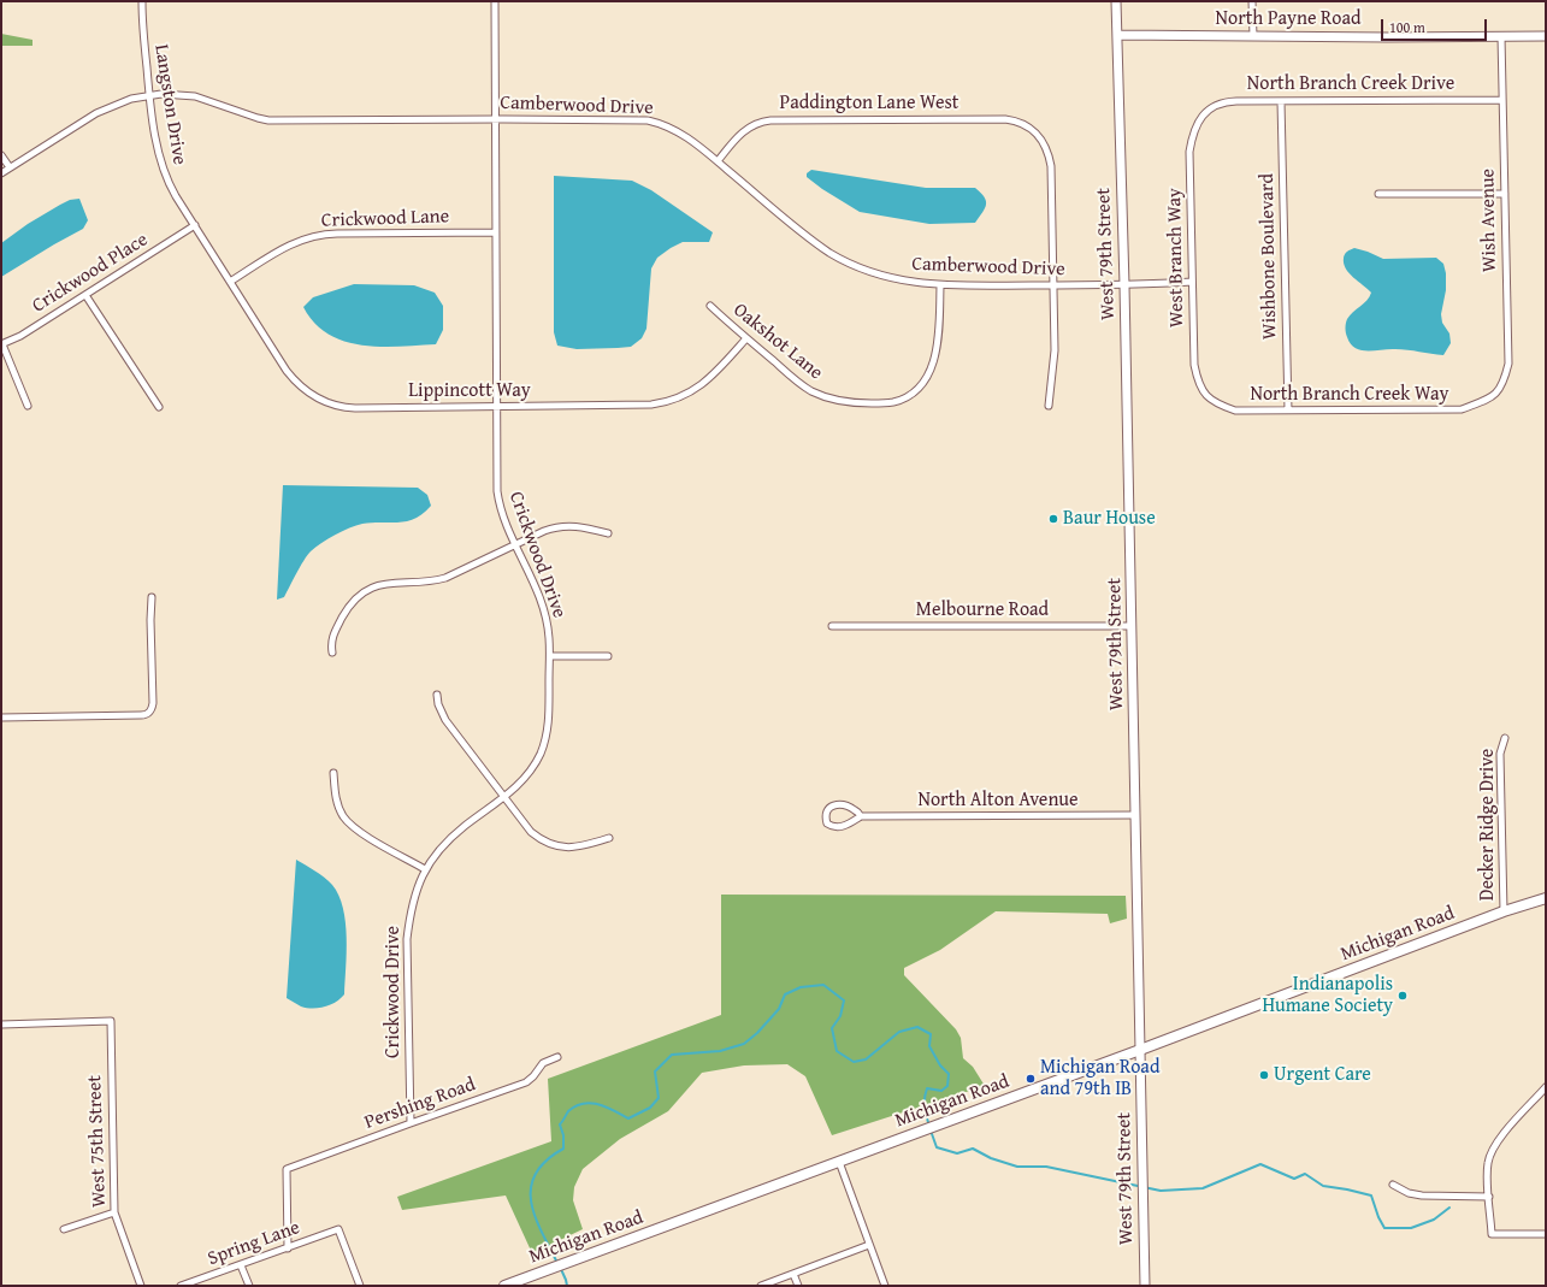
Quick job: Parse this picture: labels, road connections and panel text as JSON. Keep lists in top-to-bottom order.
{
  "streets": {
    "main road": ["North Payne Road", "West 79th Street", "Michigan Road"],
    "street": [
      "North Branch Creek Drive",
      "Paddington Lane West",
      "Langston Drive",
      "Camberwood Drive",
      "Crickwood Lane",
      "Wish Avenue",
      "Wishbone Boulevard",
      "West Branch Way",
      "Crickwood Place",
      "Oakshot Lane",
      "Lippincott Way",
      "North Branch Creek Way",
      "Crickwood Drive",
      "Melbourne Road",
      "North Alton Avenue",
      "Decker Ridge Drive",
      "Pershing Road",
      "West 75th Street",
      "Spring Lane"
    ]
  },
  "crossings": [
    ["North Payne Road", "Wish Avenue"],
    ["North Payne Road", "West 79th Street"],
    ["North Branch Creek Drive", "Wish Avenue"],
    ["North Branch Creek Drive", "Wishbone Boulevard"],
    ["North Branch Creek Drive", "West Branch Way"],
    ["Paddington Lane West", "Camberwood Drive"],
    ["Langston Drive", "Camberwood Drive"],
    ["Langston Drive", "Crickwood Lane"],
    ["Langston Drive", "Crickwood Place"],
    ["Langston Drive", "Lippincott Way"],
    ["Camberwood Drive", "West 79th Street"],
    ["Camberwood Drive", "West Branch Way"],
    ["Camberwood Drive", "Oakshot Lane"],
    ["Camberwood Drive", "Crickwood Drive"],
    ["Crickwood Lane", "Lippincott Way"],
    ["Crickwood Lane", "Crickwood Drive"],
    ["Wish Avenue", "North Branch Creek Way"],
    ["West 79th Street", "Melbourne Road"],
    ["West 79th Street", "North Alton Avenue"],
    ["West 79th Street", "Michigan Road"],
    ["Wishbone Boulevard", "North Branch Creek Way"],
    ["West Branch Way", "North Branch Creek Way"],
    ["Oakshot Lane", "Lippincott Way"],
    ["Lippincott Way", "Crickwood Drive"],
    ["Crickwood Drive", "Pershing Road"],
    ["Decker Ridge Drive", "Michigan Road"],
    ["Pershing Road", "Spring Lane"]
  ],
  "places": [
    "Baur House",
    "Indianapolis Humane Society",
    "Urgent Care",
    "Michigan Road and 79th IB"
  ],
  "scale_bar": "100 m"
}
